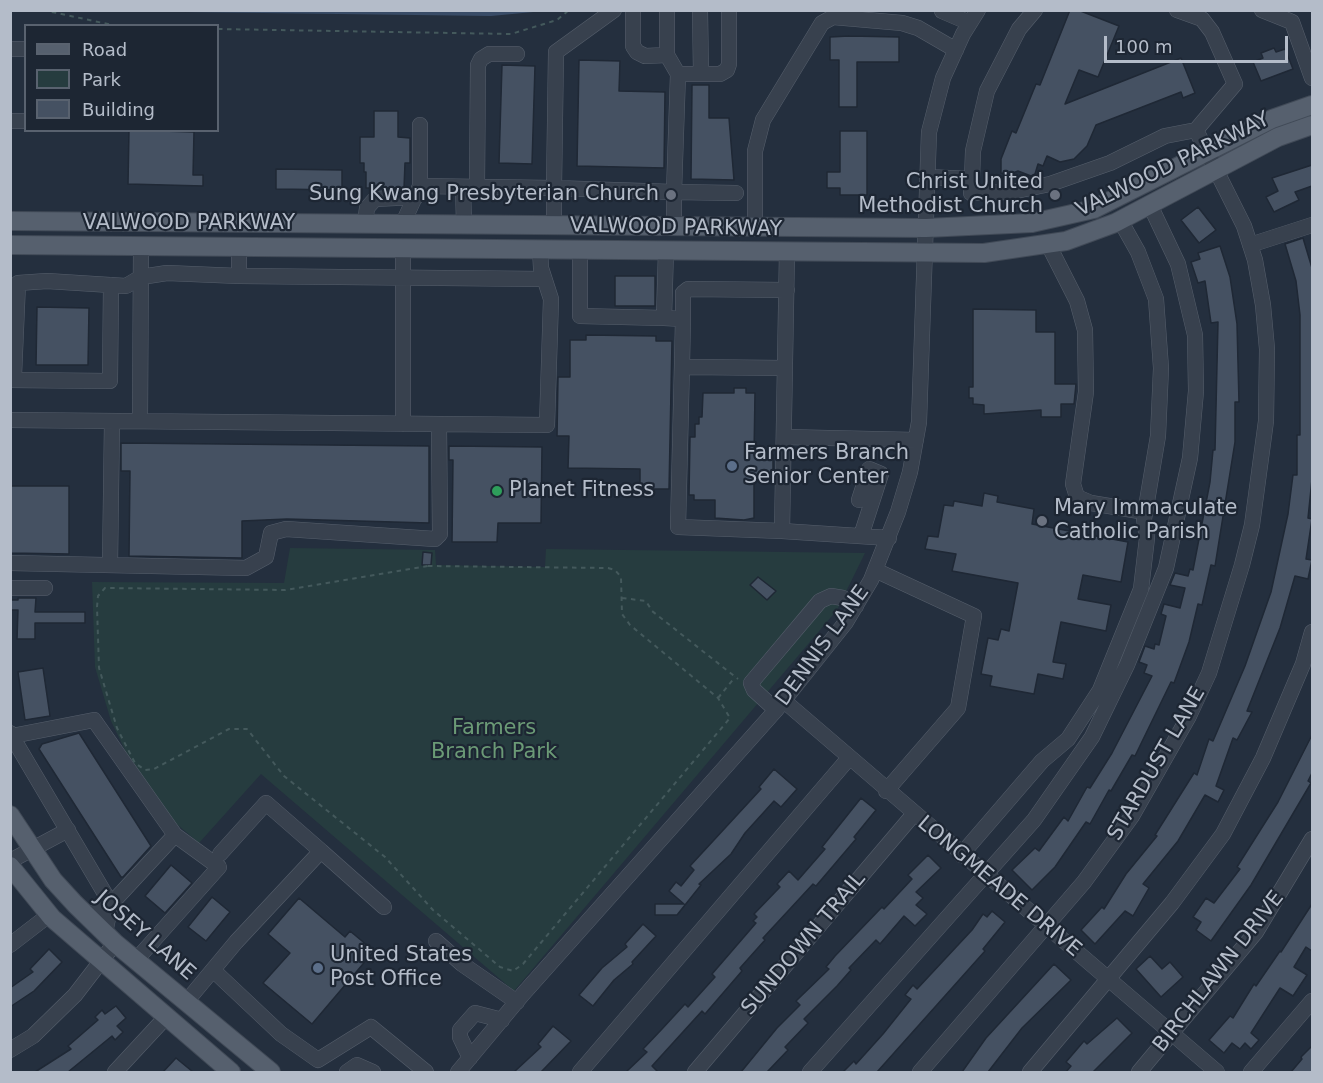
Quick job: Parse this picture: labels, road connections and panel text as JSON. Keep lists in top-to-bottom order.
{
  "streets": {
    "main road": ["VALWOOD PARKWAY", "JOSEY LANE"],
    "street": [
      "DENNIS LANE",
      "STARDUST LANE",
      "LONGMEADE DRIVE",
      "SUNDOWN TRAIL",
      "BIRCHLAWN DRIVE"
    ]
  },
  "crossings": [
    ["VALWOOD PARKWAY", "DENNIS LANE"],
    ["VALWOOD PARKWAY", "STARDUST LANE"],
    ["DENNIS LANE", "LONGMEADE DRIVE"],
    ["STARDUST LANE", "LONGMEADE DRIVE"],
    ["LONGMEADE DRIVE", "SUNDOWN TRAIL"],
    ["LONGMEADE DRIVE", "BIRCHLAWN DRIVE"]
  ],
  "parks": ["Farmers Branch Park"],
  "places": [
    "Sung Kwang Presbyterian Church",
    "Christ United Methodist Church",
    "Farmers Branch Senior Center",
    "Planet Fitness",
    "Mary Immaculate Catholic Parish",
    "United States Post Office"
  ],
  "legend": ["Road", "Park", "Building"],
  "scale_bar": "100 m"
}
